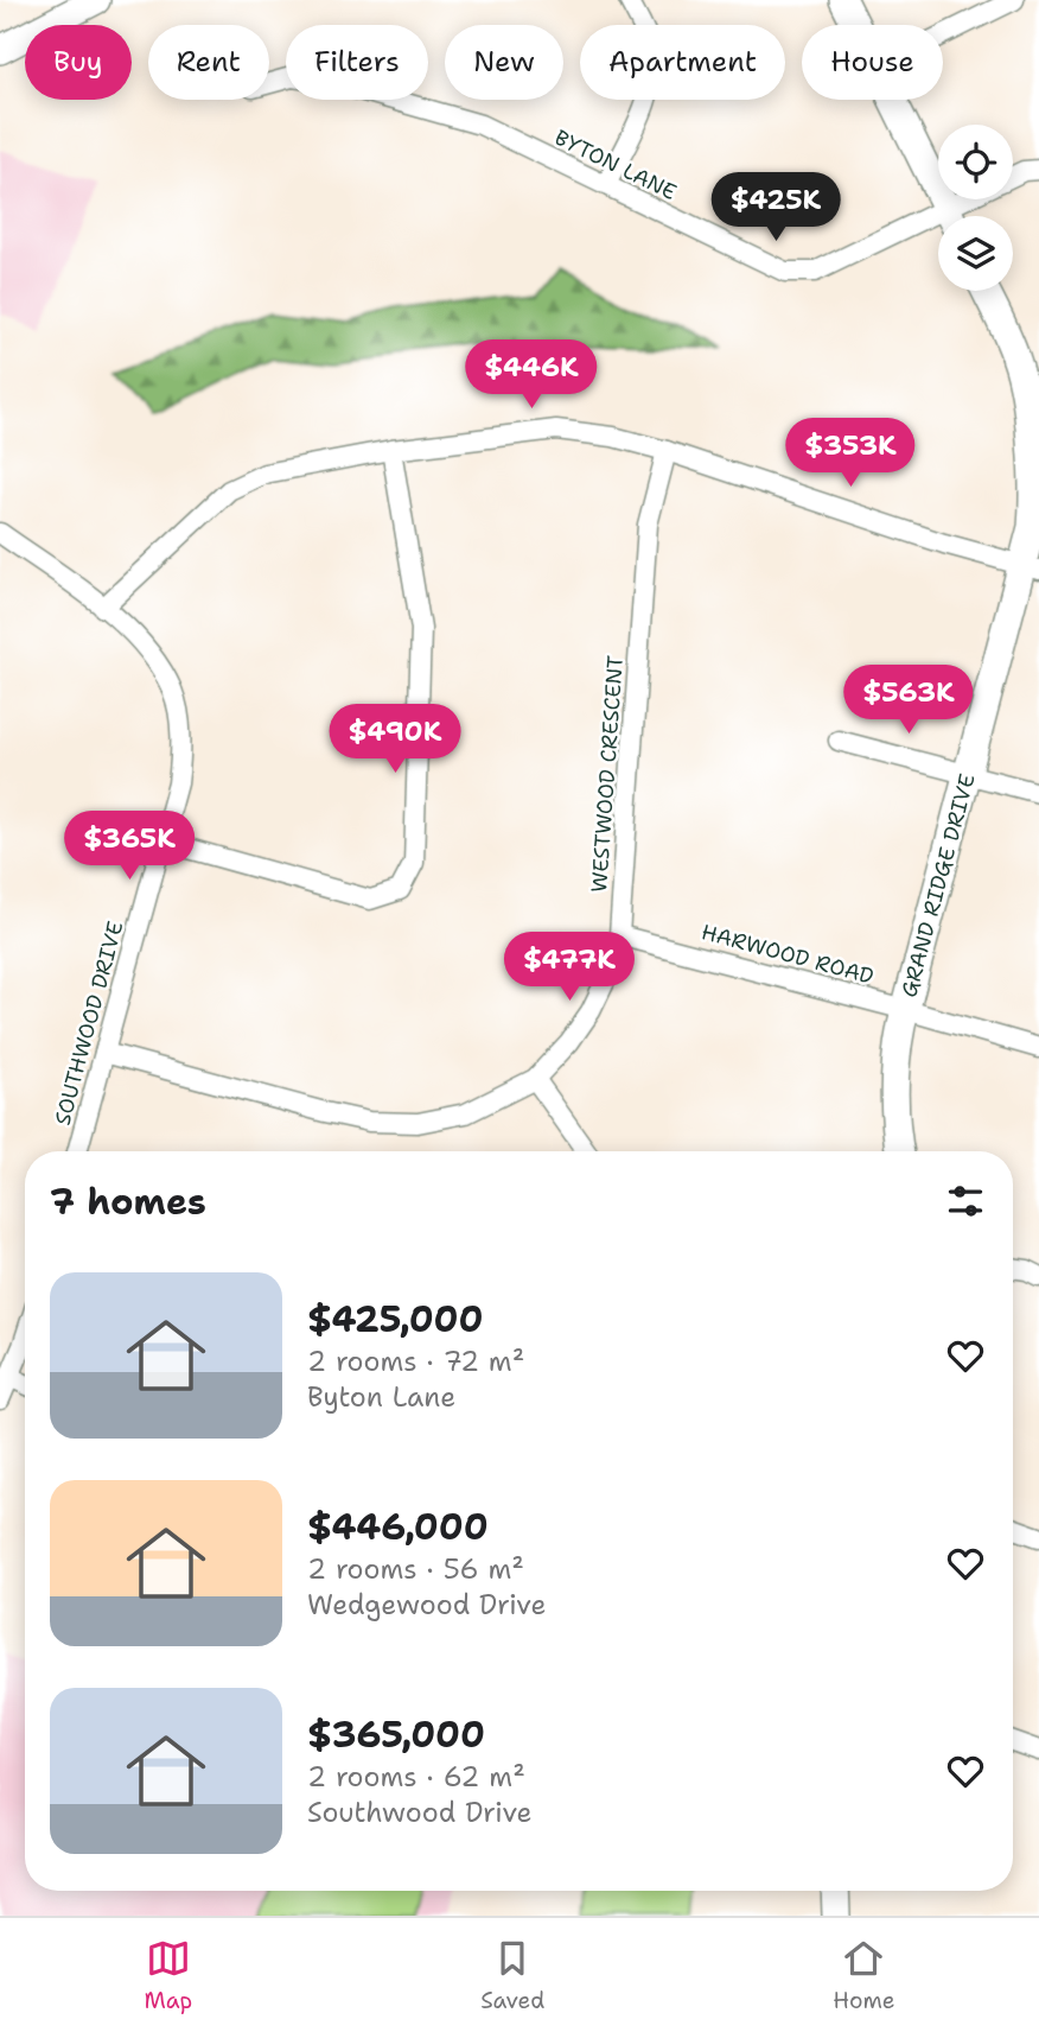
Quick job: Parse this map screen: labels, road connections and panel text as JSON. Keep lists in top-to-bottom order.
{
  "streets": {
    "street": [
      "BYTON LANE",
      "WESTWOOD CRESCENT",
      "GRAND RIDGE DRIVE",
      "HARWOOD ROAD",
      "SOUTHWOOD DRIVE"
    ]
  },
  "crossings": [
    ["WESTWOOD CRESCENT", "HARWOOD ROAD"],
    ["WESTWOOD CRESCENT", "SOUTHWOOD DRIVE"],
    ["GRAND RIDGE DRIVE", "HARWOOD ROAD"]
  ],
  "page": {
    "chip": [
      "Buy",
      "Rent",
      "Filters",
      "New",
      "Apartment",
      "House"
    ],
    "price": [
      "$425K",
      "$446K",
      "$353K",
      "$563K",
      "$490K",
      "$365K",
      "$477K"
    ],
    "heading": "7 homes",
    "list": [
      {
        "name": "$425,000",
        "note": "2 rooms · 72 m² · Byton Lane"
      },
      {
        "name": "$446,000",
        "note": "2 rooms · 56 m² · Wedgewood Drive"
      },
      {
        "name": "$365,000",
        "note": "2 rooms · 62 m² · Southwood Drive"
      }
    ],
    "tabs": ["Map", "Saved", "Home"]
  }
}
